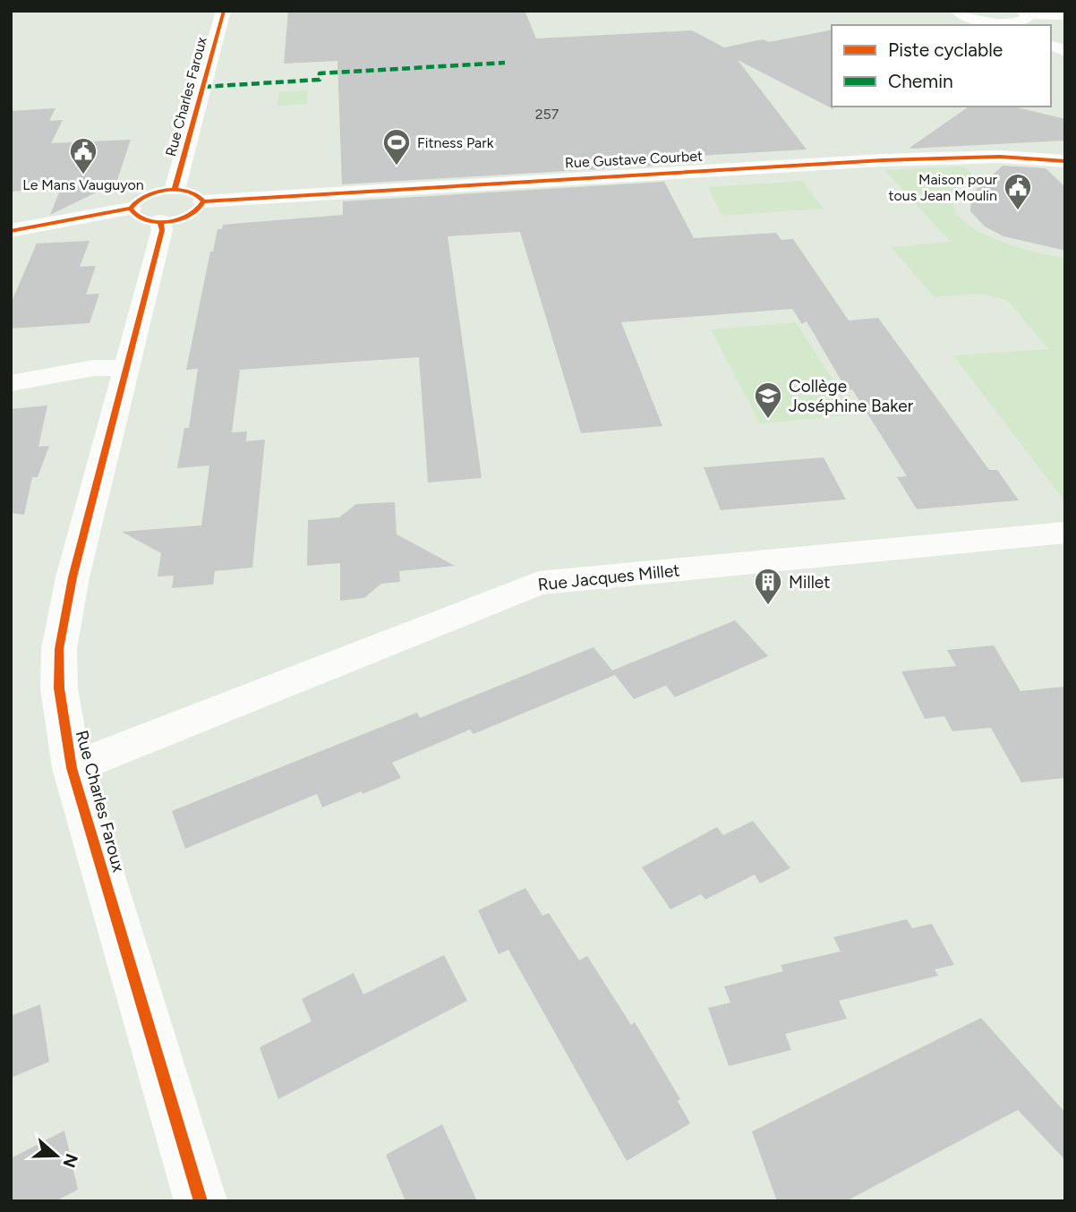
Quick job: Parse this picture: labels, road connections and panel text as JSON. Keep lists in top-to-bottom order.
{
  "streets": {
    "street": ["Rue Charles Faroux", "Rue Gustave Courbet", "Rue Jacques Millet"]
  },
  "crossings": [
    ["Rue Charles Faroux", "Rue Jacques Millet"]
  ],
  "places": {
    "sports": ["Fitness Park"],
    "public building": ["Le Mans Vauguyon", "Maison pour tous Jean Moulin"],
    "school or university": ["Collège Joséphine Baker"],
    "building": ["Millet"]
  },
  "house_numbers": ["257"],
  "legend": ["Piste cyclable", "Chemin"],
  "north": "right"
}
